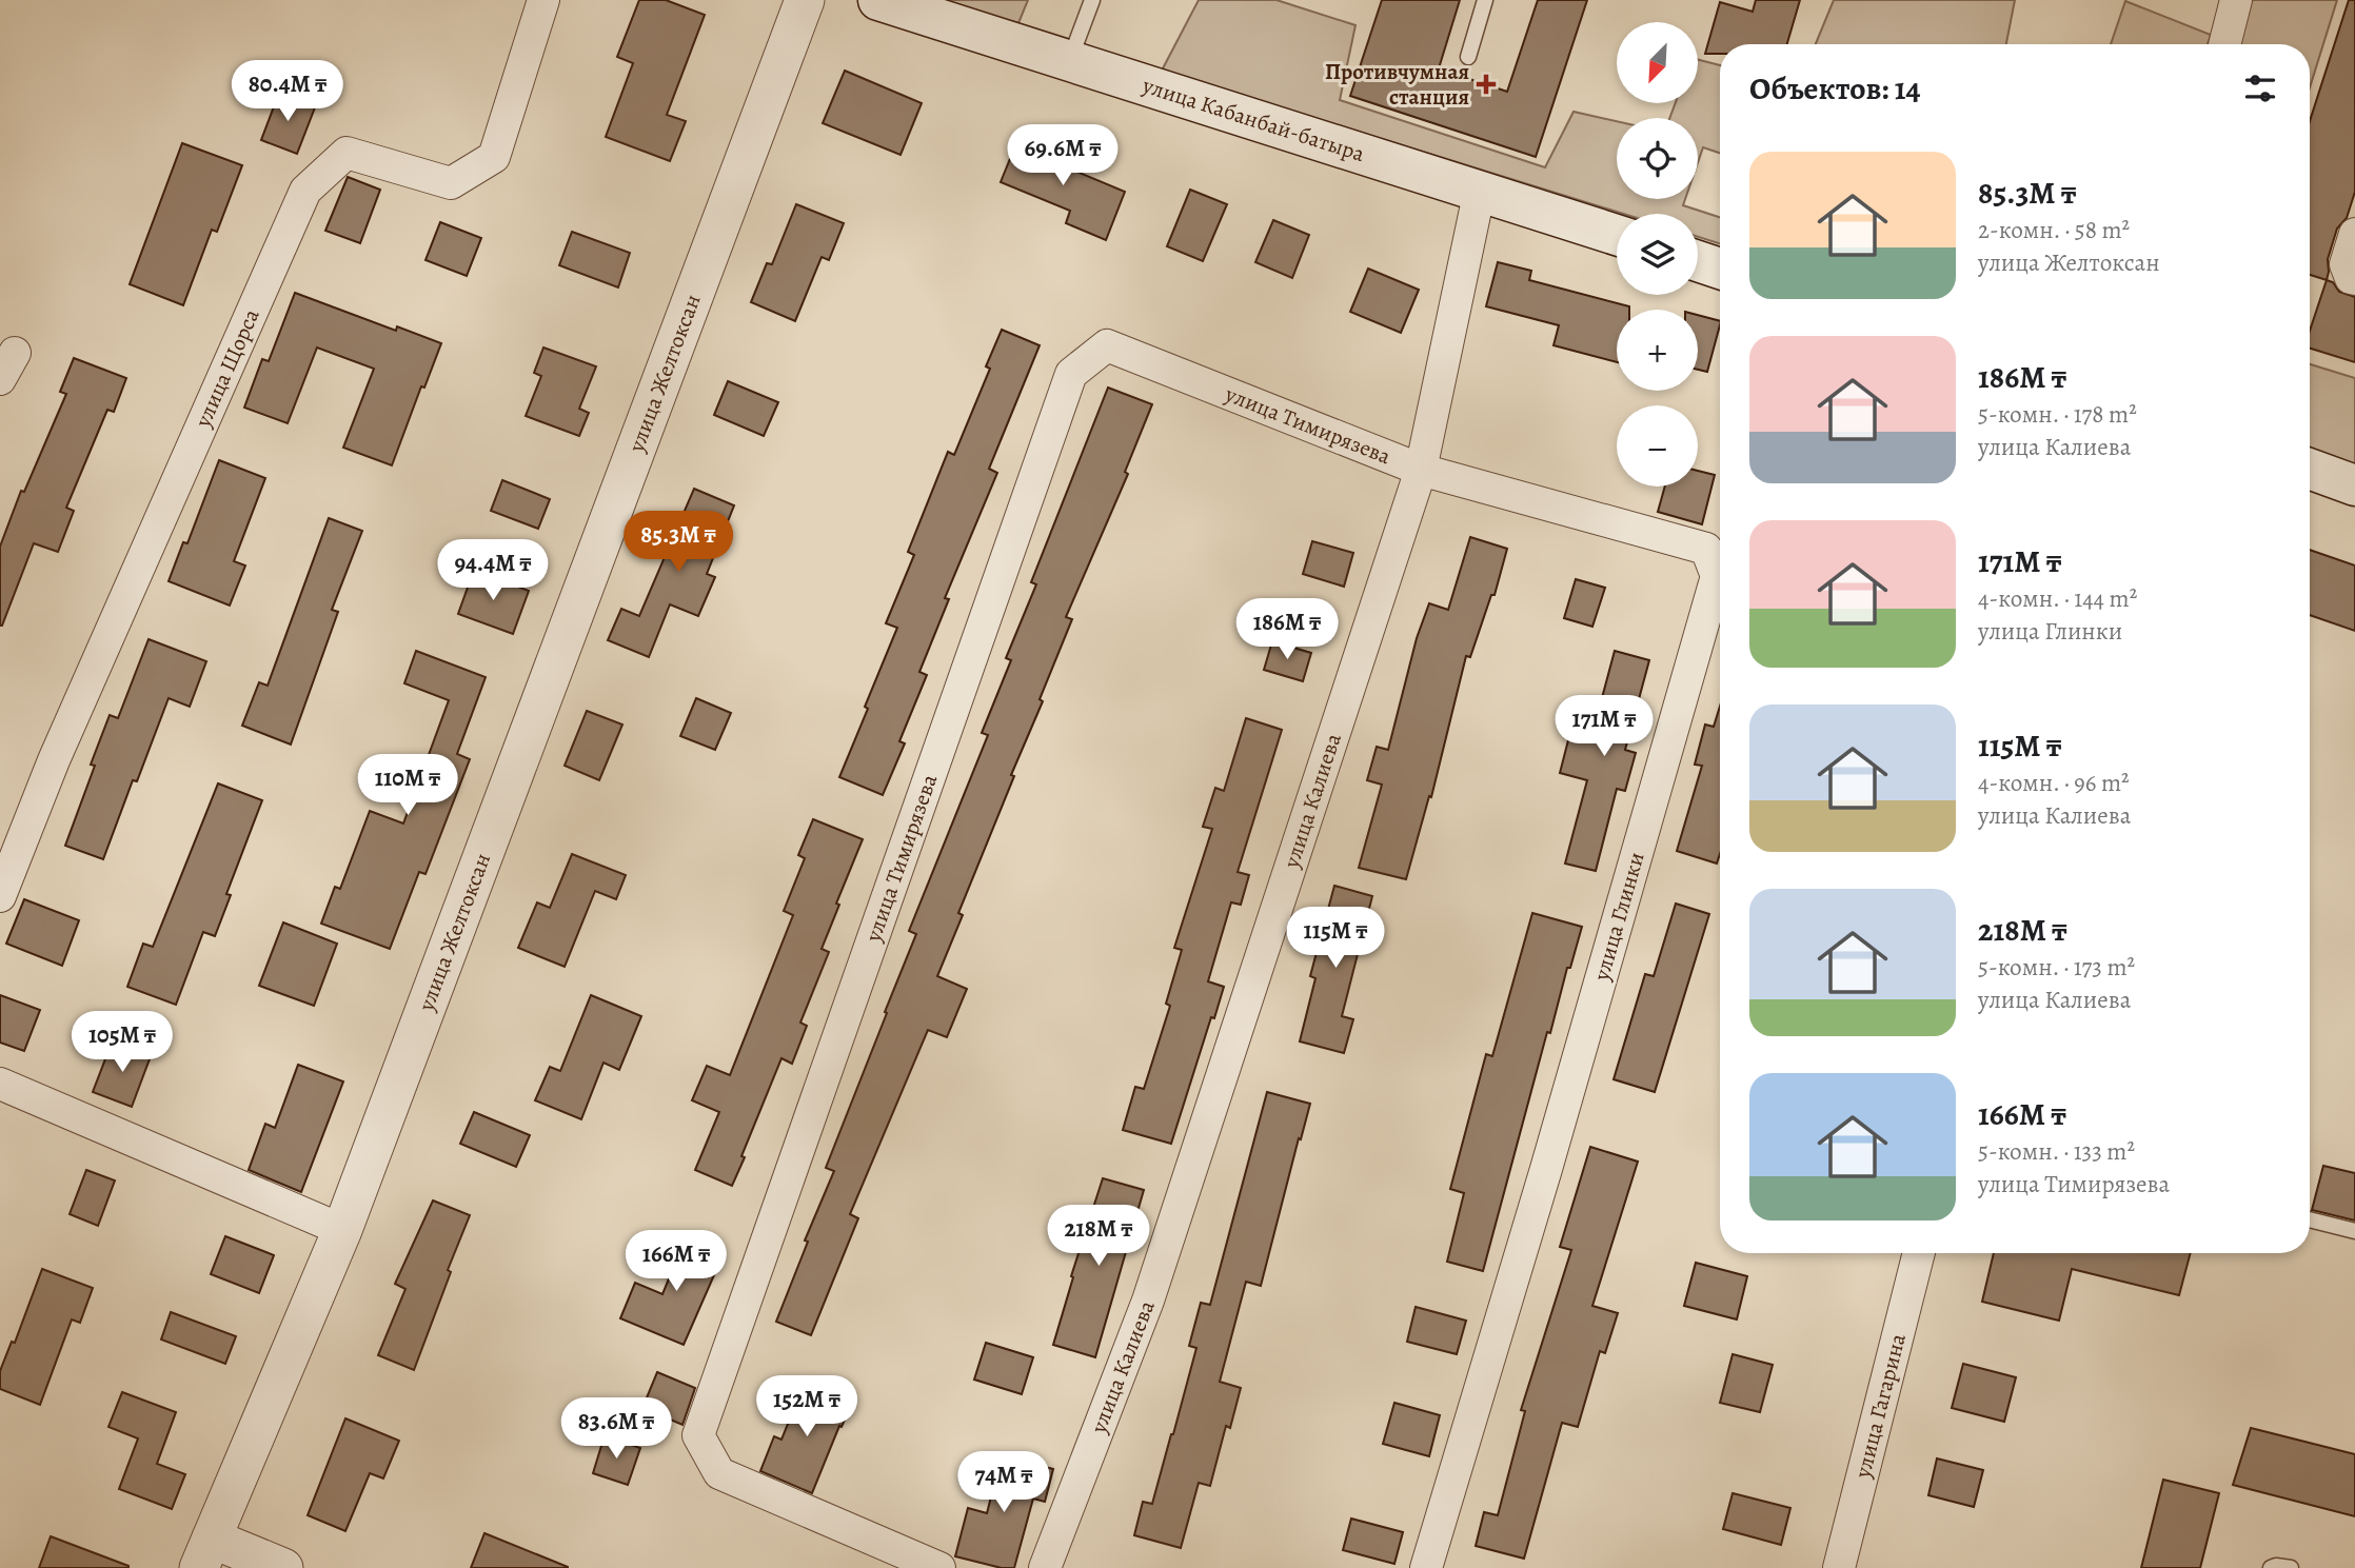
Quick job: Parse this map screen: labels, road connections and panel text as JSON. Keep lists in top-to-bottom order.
{
  "streets": {
    "main road": ["улица Кабанбай-батыра"],
    "street": [
      "улица Щорса",
      "улица Желтоксан",
      "улица Тимирязева",
      "улица Калиева",
      "улица Глинки",
      "улица Гагарина"
    ]
  },
  "crossings": [
    ["улица Кабанбай-батыра", "улица Калиева"],
    ["улица Тимирязева", "улица Калиева"],
    ["улица Тимирязева", "улица Глинки"],
    ["улица Калиева", "улица Глинки"]
  ],
  "places": {
    "health": ["Противчумная станция"]
  },
  "north": "bottom left",
  "page": {
    "map_buttons": ["+", "−"],
    "heading": "Объектов: 14",
    "price": [
      "80.4M ₸",
      "69.6M ₸",
      "85.3M ₸",
      "94.4M ₸",
      "186M ₸",
      "171M ₸",
      "110M ₸",
      "115M ₸",
      "105M ₸",
      "218M ₸",
      "166M ₸",
      "152M ₸",
      "83.6M ₸",
      "74M ₸"
    ],
    "list": [
      {
        "name": "85.3M ₸",
        "note": "2-комн. · 58 m² · улица Желтоксан"
      },
      {
        "name": "186M ₸",
        "note": "5-комн. · 178 m² · улица Калиева"
      },
      {
        "name": "171M ₸",
        "note": "4-комн. · 144 m² · улица Глинки"
      },
      {
        "name": "115M ₸",
        "note": "4-комн. · 96 m² · улица Калиева"
      },
      {
        "name": "218M ₸",
        "note": "5-комн. · 173 m² · улица Калиева"
      },
      {
        "name": "166M ₸",
        "note": "5-комн. · 133 m² · улица Тимирязева"
      }
    ]
  }
}
